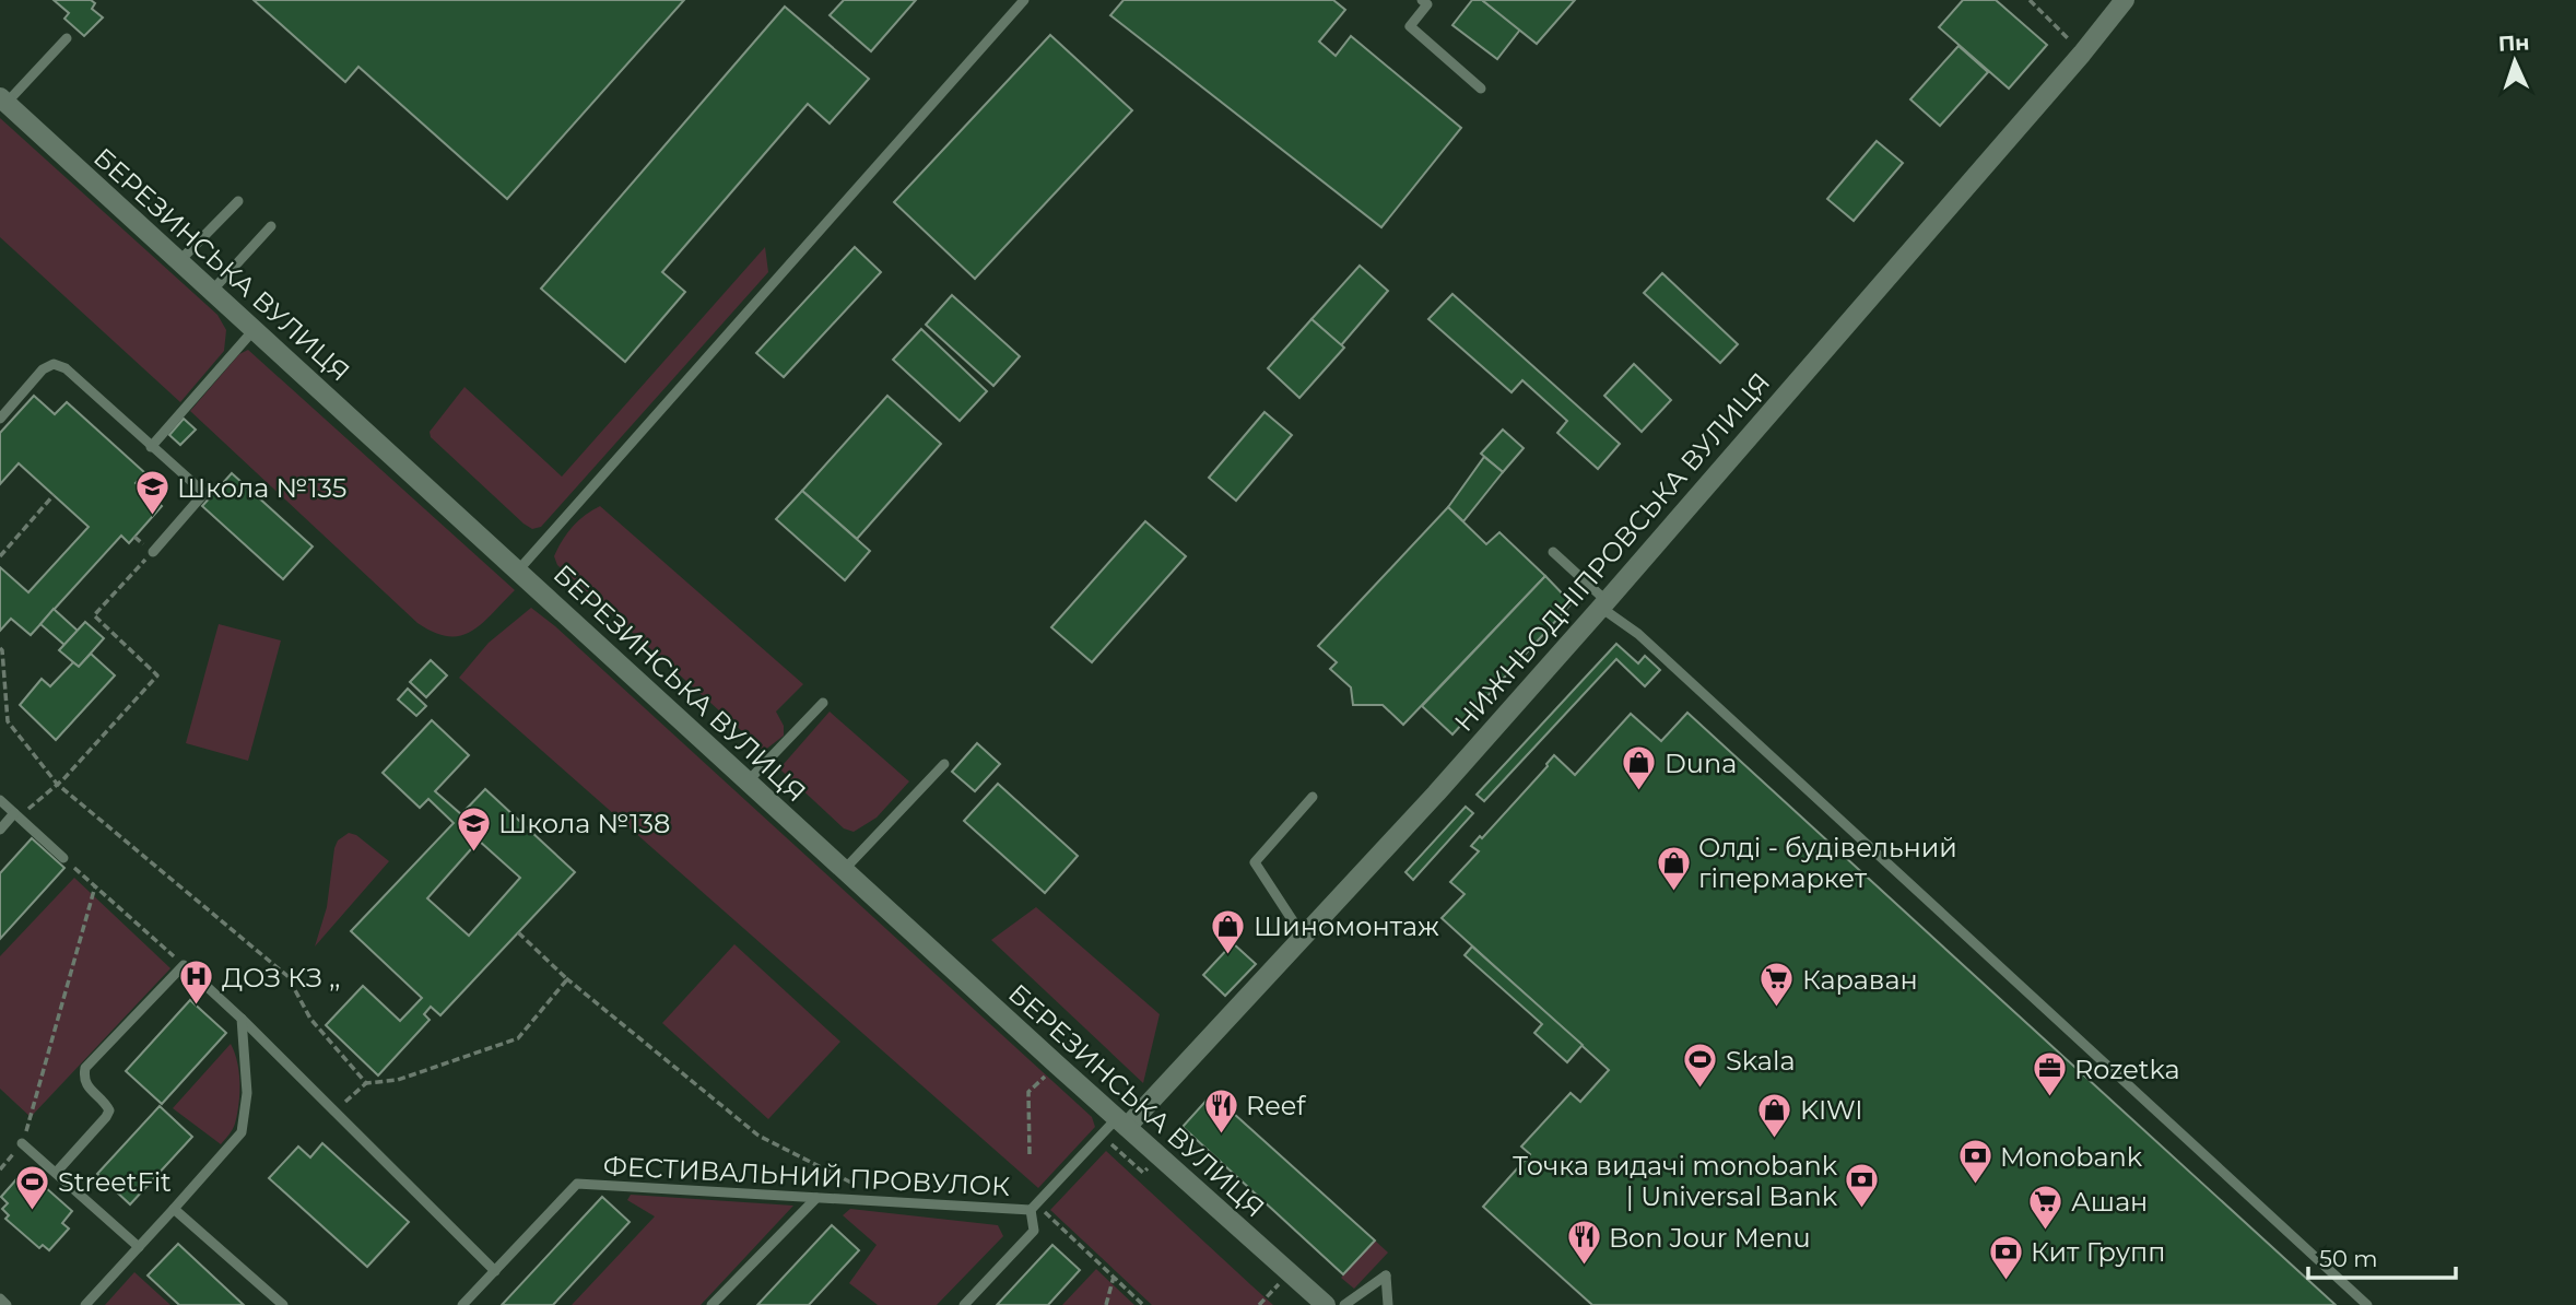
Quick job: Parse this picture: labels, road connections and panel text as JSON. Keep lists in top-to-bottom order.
{
  "streets": {
    "street": ["БЕРЕЗИНСЬКА ВУЛИЦЯ", "НИЖНЬОДНІПРОВСЬКА ВУЛИЦЯ"],
    "lane": ["ФЕСТИВАЛЬНИЙ ПРОВУЛОК"]
  },
  "crossings": [
    ["БЕРЕЗИНСЬКА ВУЛИЦЯ", "НИЖНЬОДНІПРОВСЬКА ВУЛИЦЯ"],
    ["БЕРЕЗИНСЬКА ВУЛИЦЯ", "ФЕСТИВАЛЬНИЙ ПРОВУЛОК"],
    ["НИЖНЬОДНІПРОВСЬКА ВУЛИЦЯ", "ФЕСТИВАЛЬНИЙ ПРОВУЛОК"]
  ],
  "places": {
    "school or university": ["Школа №135", "Школа №138"],
    "shop": [
      "Duna",
      "Олді - будівельний гіпермаркет",
      "Шиномонтаж",
      "KIWI"
    ],
    "hospital": ["ДОЗ КЗ ,,"],
    "supermarket": ["Караван", "Ашан"],
    "sports": ["Skala", "StreetFit"],
    "office": ["Rozetka"],
    "restaurant": ["Reef", "Bon Jour Menu"],
    "bank": ["Monobank", "Точка видачі monobank | Universal Bank", "Кит Групп"]
  },
  "scale_bar": "50 m",
  "north": "top"
}
